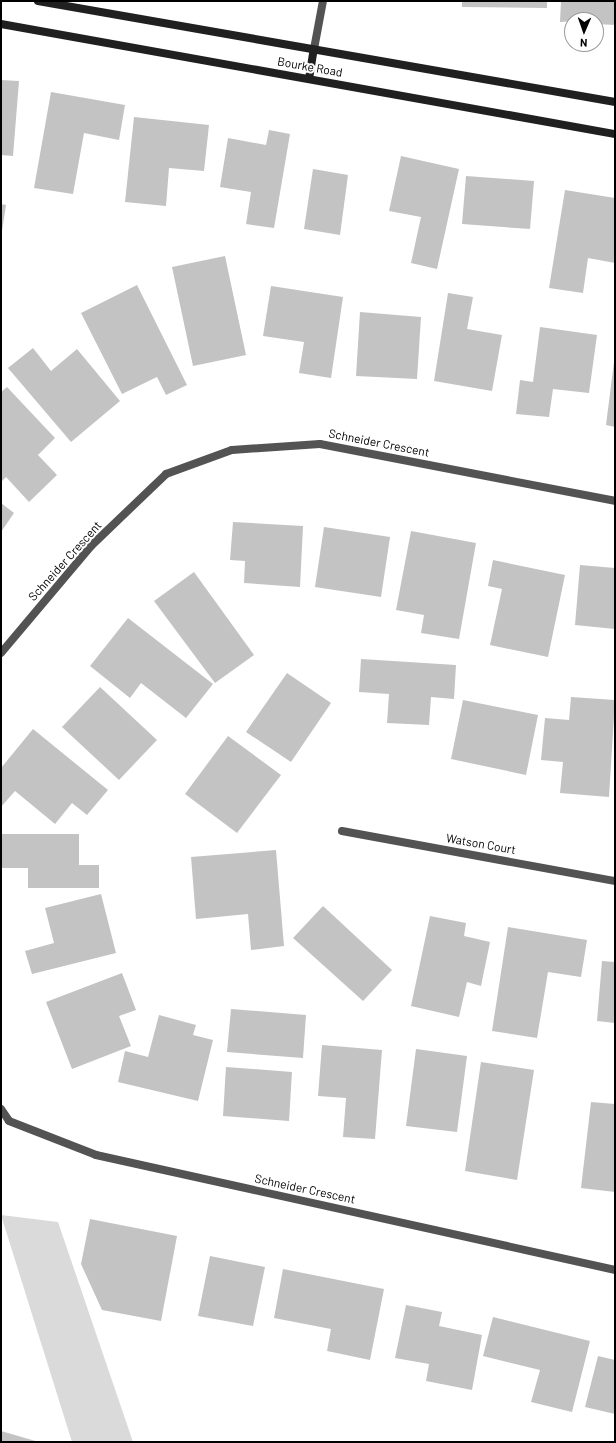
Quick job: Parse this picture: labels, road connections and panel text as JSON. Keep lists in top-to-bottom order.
{
  "streets": {
    "main road": ["Bourke Road"],
    "street": ["Schneider Crescent", "Watson Court"]
  },
  "north": "bottom"
}
